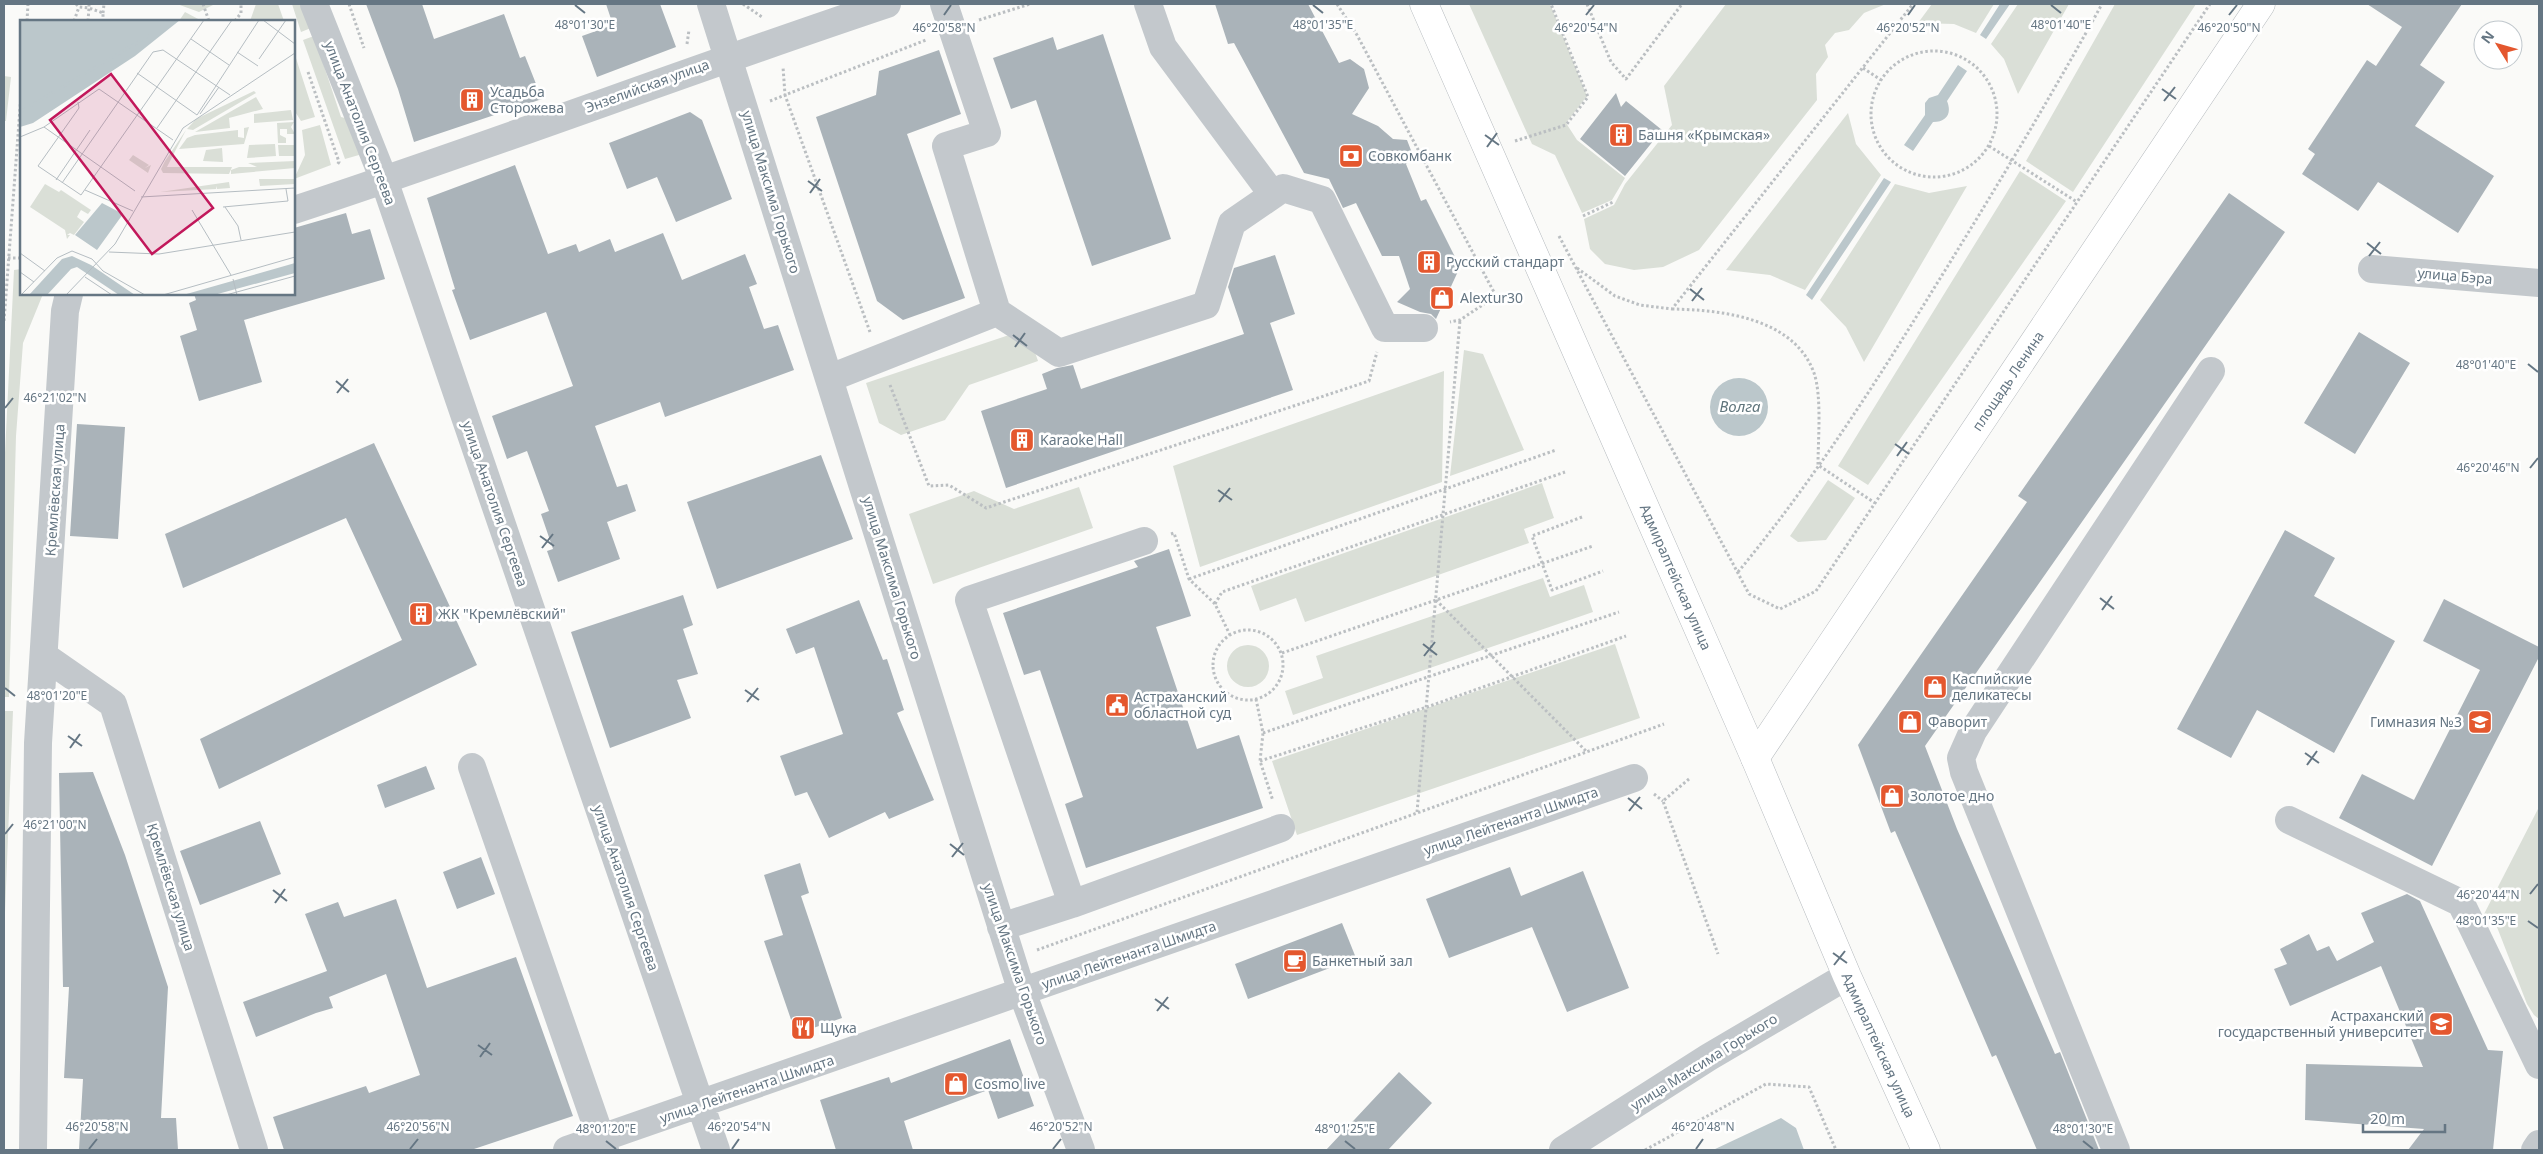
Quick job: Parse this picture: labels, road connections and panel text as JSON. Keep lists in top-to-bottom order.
{
  "streets": {
    "main road": ["площадь Ленина", "Адмиралтейская улица"],
    "street": [
      "Энзелийская улица",
      "улица Анатолия Сергеева",
      "улица Максима Горького",
      "улица Бэра",
      "Кремлёвская улица",
      "улица Лейтенанта Шмидта"
    ]
  },
  "crossings": [
    ["Энзелийская улица", "улица Анатолия Сергеева"],
    ["Энзелийская улица", "улица Максима Горького"],
    ["улица Анатолия Сергеева", "улица Лейтенанта Шмидта"],
    ["улица Максима Горького", "Адмиралтейская улица"],
    ["улица Максима Горького", "улица Лейтенанта Шмидта"],
    ["площадь Ленина", "Адмиралтейская улица"]
  ],
  "water": ["Волга"],
  "places": {
    "building": [
      "Усадьба Сторожева",
      "Башня «Крымская»",
      "Русский стандарт",
      "Karaoke Hall",
      "ЖК \"Кремлёвский\""
    ],
    "bank": ["Совкомбанк"],
    "shop": [
      "Alextur30",
      "Каспийские деликатесы",
      "Фаворит",
      "Золотое дно",
      "Cosmo live"
    ],
    "public building": ["Астраханский областной суд"],
    "school or university": ["Гимназия №3", "Астраханский государственный университет"],
    "cafe": ["Банкетный зал"],
    "restaurant": ["Щука"]
  },
  "scale_bar": "20 m",
  "north": "top left",
  "coordinates": [
    "48°01'30\"E",
    "48°01'35\"E",
    "48°01'40\"E",
    "46°20'58\"N",
    "46°20'54\"N",
    "46°20'52\"N",
    "46°20'50\"N",
    "46°21'02\"N",
    "46°20'46\"N",
    "48°01'20\"E",
    "46°21'00\"N",
    "46°20'44\"N",
    "46°20'56\"N",
    "46°20'48\"N",
    "48°01'25\"E"
  ]
}
